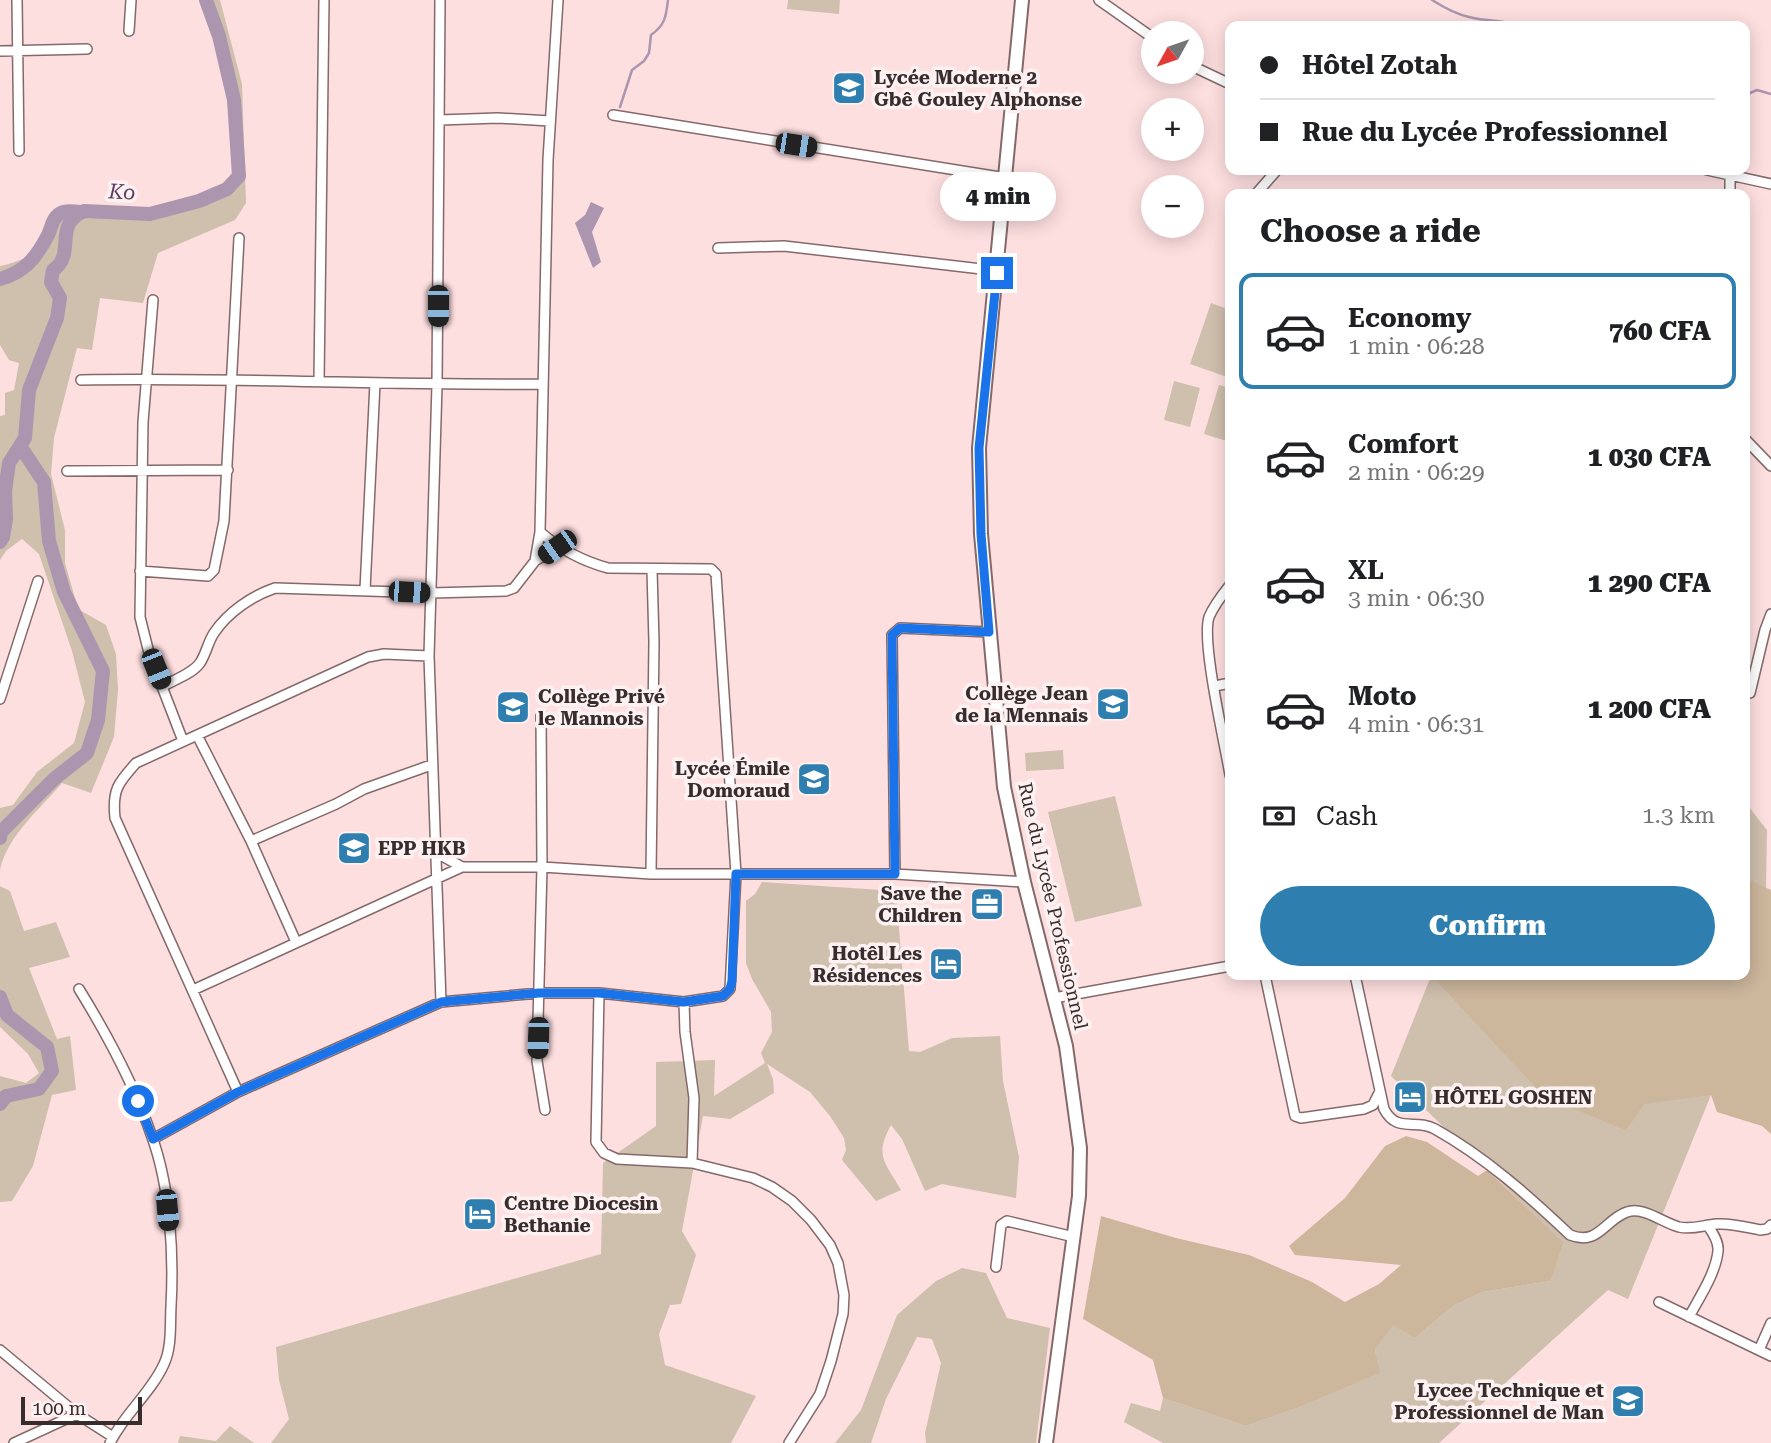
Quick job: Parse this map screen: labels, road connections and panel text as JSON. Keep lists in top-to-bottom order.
{
  "streets": {
    "main road": ["Rue du Lycée Professionnel"]
  },
  "water": ["Ko"],
  "places": {
    "school or university": [
      "Lycée Moderne 2 Gbê Gouley Alphonse",
      "Collège Jean de la Mennais",
      "Collège Privé le Mannois",
      "Lycée Émile Domoraud",
      "EPP HKB",
      "Lycee Technique et Professionnel de Man"
    ],
    "office": ["Save the Children"],
    "hotel": ["Hotêl Les Résidences", "HÔTEL GOSHEN", "Centre Diocesin Bethanie"]
  },
  "scale_bar": "100 m",
  "north": "bottom left",
  "page": {
    "map_buttons": ["+", "−"],
    "banner": ["Hôtel Zotah", "Rue du Lycée Professionnel"],
    "bubble": "4 min",
    "heading": "Choose a ride",
    "list": [
      {
        "name": "Economy",
        "note": "1 min · 06:28",
        "value": "760 CFA"
      },
      {
        "name": "Comfort",
        "note": "2 min · 06:29",
        "value": "1 030 CFA"
      },
      {
        "name": "XL",
        "note": "3 min · 06:30",
        "value": "1 290 CFA"
      },
      {
        "name": "Moto",
        "note": "4 min · 06:31",
        "value": "1 200 CFA"
      }
    ],
    "pay": ["Cash", "1.3 km"],
    "buttons": "Confirm",
    "scale": "100 m"
  }
}
